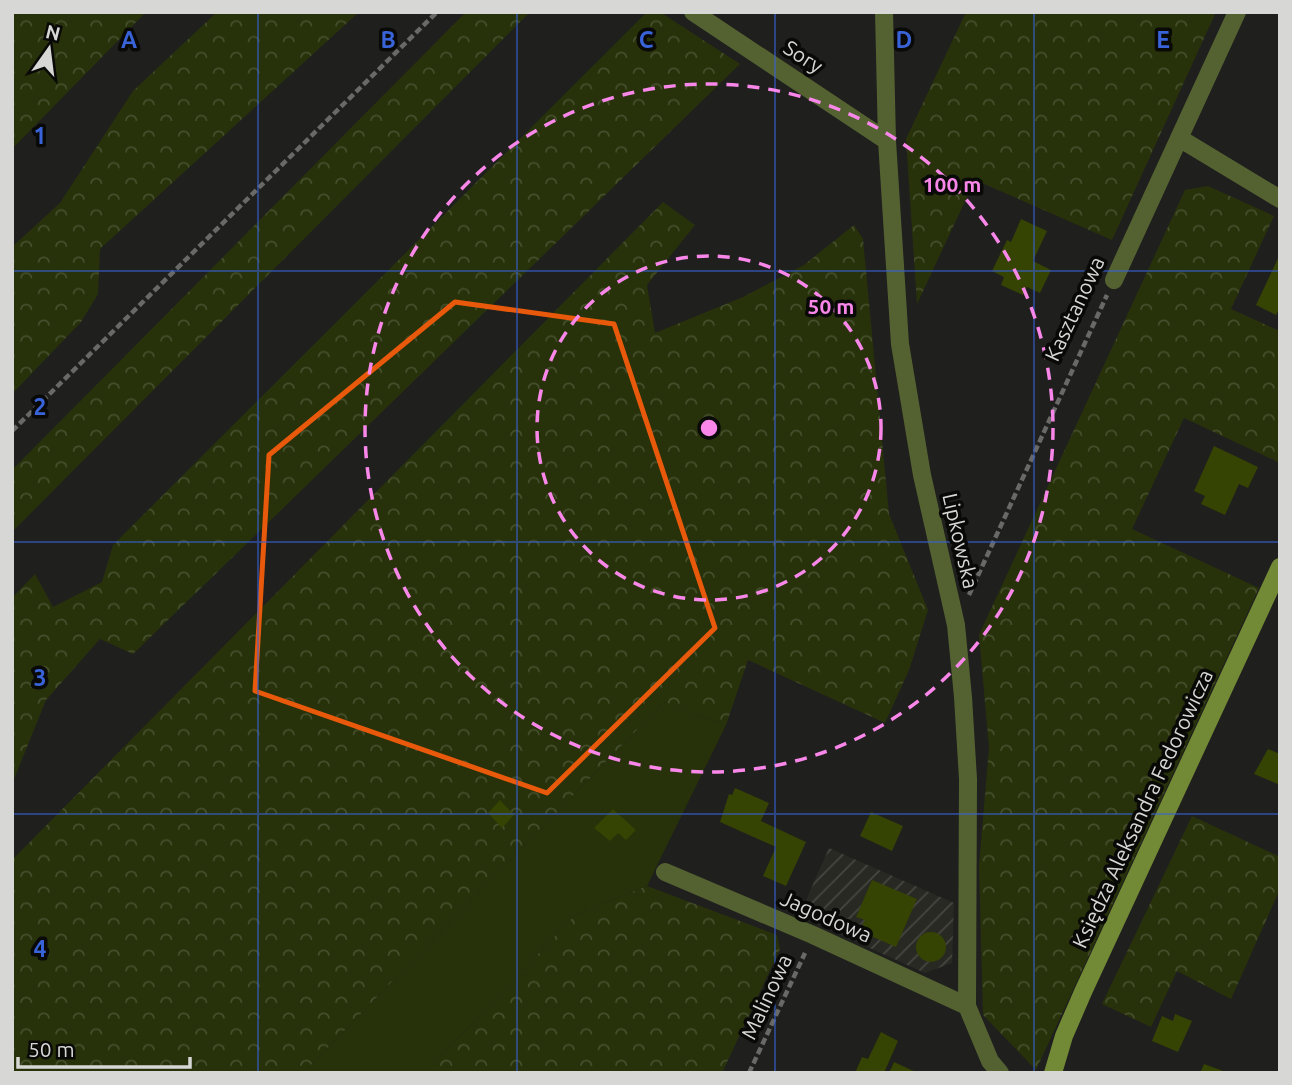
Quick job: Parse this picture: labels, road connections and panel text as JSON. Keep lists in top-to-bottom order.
{
  "streets": {
    "street": [
      "Sory",
      "Kasztanowa",
      "Lipkowska",
      "Księdza Aleksandra Fedorowicza",
      "Jagodowa"
    ],
    "path": ["Malinowa"]
  },
  "crossings": [
    ["Sory", "Lipkowska"],
    ["Kasztanowa", "Lipkowska"],
    ["Lipkowska", "Jagodowa"],
    ["Jagodowa", "Malinowa"]
  ],
  "scale_bar": "50 m",
  "north": "top",
  "grid": {
    "columns": [
      "A",
      "B",
      "C",
      "D",
      "E"
    ],
    "rows": [
      "1",
      "2",
      "3",
      "4"
    ]
  },
  "rings": ["100 m", "50 m"]
}
